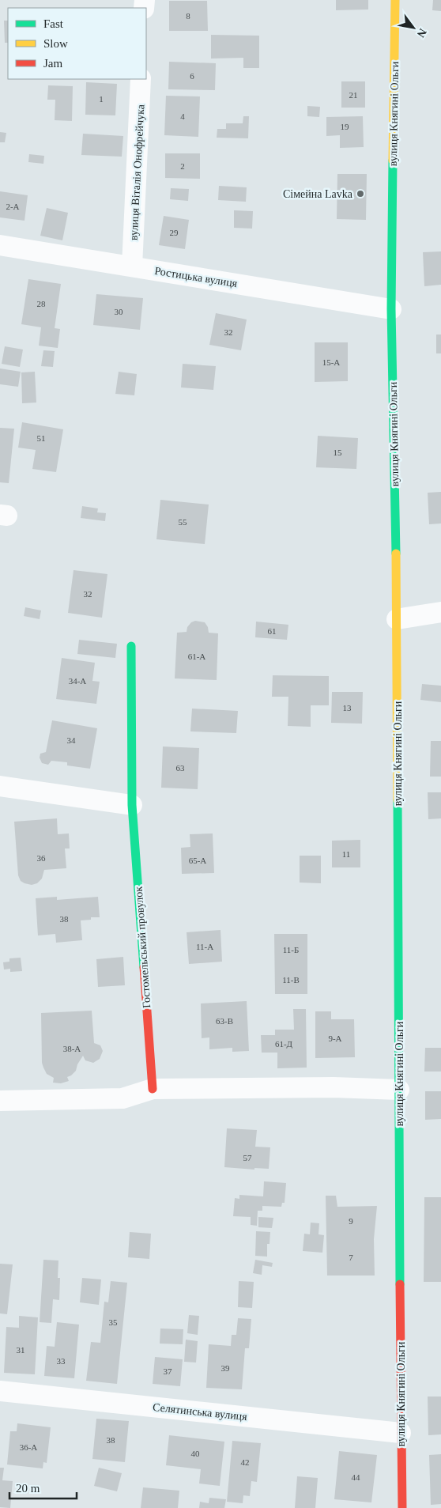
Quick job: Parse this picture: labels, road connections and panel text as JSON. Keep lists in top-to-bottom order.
{
  "streets": {
    "street": [
      "вулиця Княгині Ольги",
      "вулиця Віталія Онофрейчука",
      "Ростицька вулиця",
      "Гостомельський провулок",
      "Селятинська вулиця"
    ]
  },
  "crossings": [
    ["вулиця Княгині Ольги", "Ростицька вулиця"],
    ["вулиця Княгині Ольги", "Селятинська вулиця"],
    ["вулиця Віталія Онофрейчука", "Ростицька вулиця"]
  ],
  "places": ["Сімейна Lavka"],
  "house_numbers": [
    "8",
    "6",
    "21",
    "1",
    "4",
    "19",
    "2",
    "2-А",
    "29",
    "28",
    "30",
    "32",
    "15-А",
    "51",
    "15",
    "55",
    "32",
    "61",
    "61-А",
    "34-А",
    "13",
    "34",
    "63",
    "11",
    "36",
    "65-А",
    "38",
    "11-А",
    "11-Б",
    "11-В",
    "63-В",
    "9-А",
    "61-Д",
    "38-А",
    "57",
    "9",
    "7",
    "35",
    "31",
    "33",
    "39",
    "37",
    "38",
    "36-А",
    "40",
    "42",
    "44"
  ],
  "legend": ["Fast", "Slow", "Jam"],
  "scale_bar": "20 m",
  "north": "bottom right"
}
